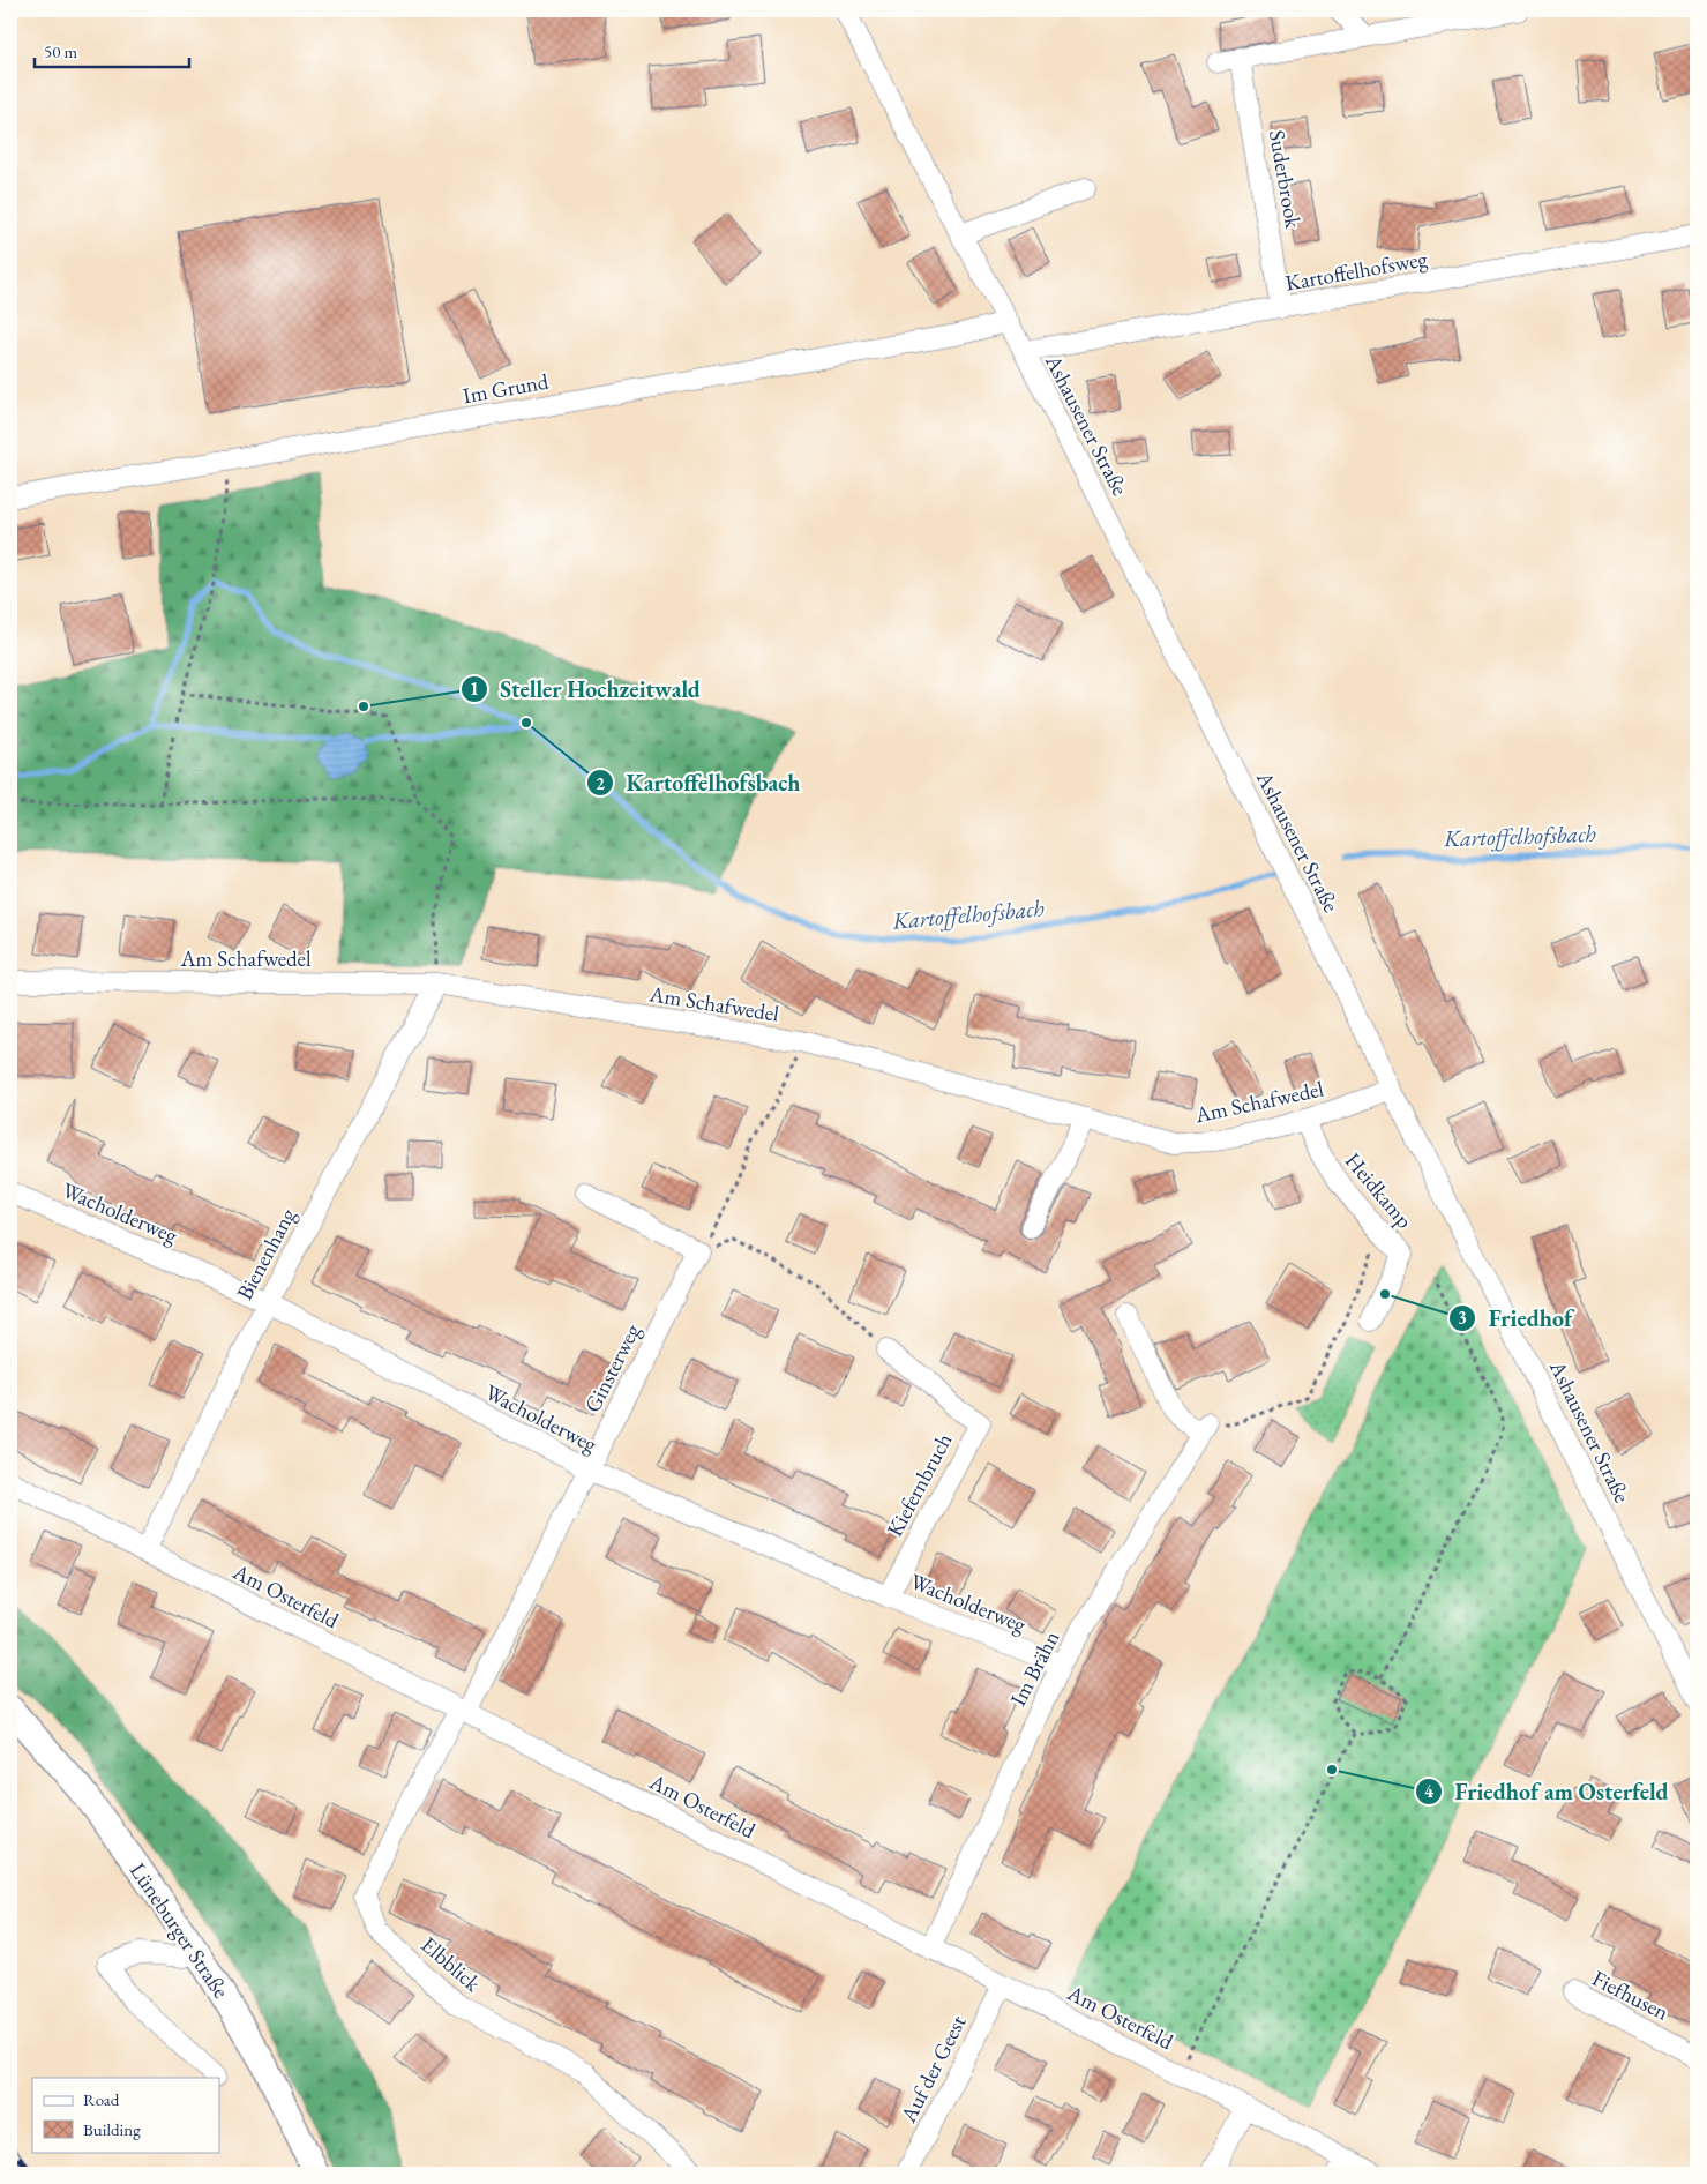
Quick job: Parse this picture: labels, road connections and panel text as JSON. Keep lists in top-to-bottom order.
{
  "streets": {
    "main road": ["Lüneburger Straße"],
    "street": [
      "Suderbrook",
      "Kartoffelhofsweg",
      "Im Grund",
      "Ashausener Straße",
      "Am Schafwedel",
      "Heidkamp",
      "Wacholderweg",
      "Bienenhang",
      "Ginsterweg",
      "Kiefernbruch",
      "Am Osterfeld",
      "Im Brähn",
      "Elbblick",
      "Fiefhusen",
      "Auf der Geest"
    ]
  },
  "crossings": [
    ["Suderbrook", "Kartoffelhofsweg"],
    ["Kartoffelhofsweg", "Ashausener Straße"],
    ["Im Grund", "Ashausener Straße"],
    ["Ashausener Straße", "Am Schafwedel"],
    ["Am Schafwedel", "Heidkamp"],
    ["Am Schafwedel", "Bienenhang"],
    ["Wacholderweg", "Bienenhang"],
    ["Wacholderweg", "Ginsterweg"],
    ["Wacholderweg", "Kiefernbruch"],
    ["Wacholderweg", "Im Brähn"],
    ["Bienenhang", "Am Osterfeld"],
    ["Ginsterweg", "Am Osterfeld"],
    ["Ginsterweg", "Elbblick"],
    ["Am Osterfeld", "Im Brähn"],
    ["Am Osterfeld", "Elbblick"],
    ["Am Osterfeld", "Auf der Geest"]
  ],
  "water": ["Kartoffelhofsbach"],
  "places": [
    "Steller Hochzeitwald",
    "Kartoffelhofsbach",
    "Friedhof",
    "Friedhof am Osterfeld"
  ],
  "legend": ["Road", "Building"],
  "scale_bar": "50 m"
}
